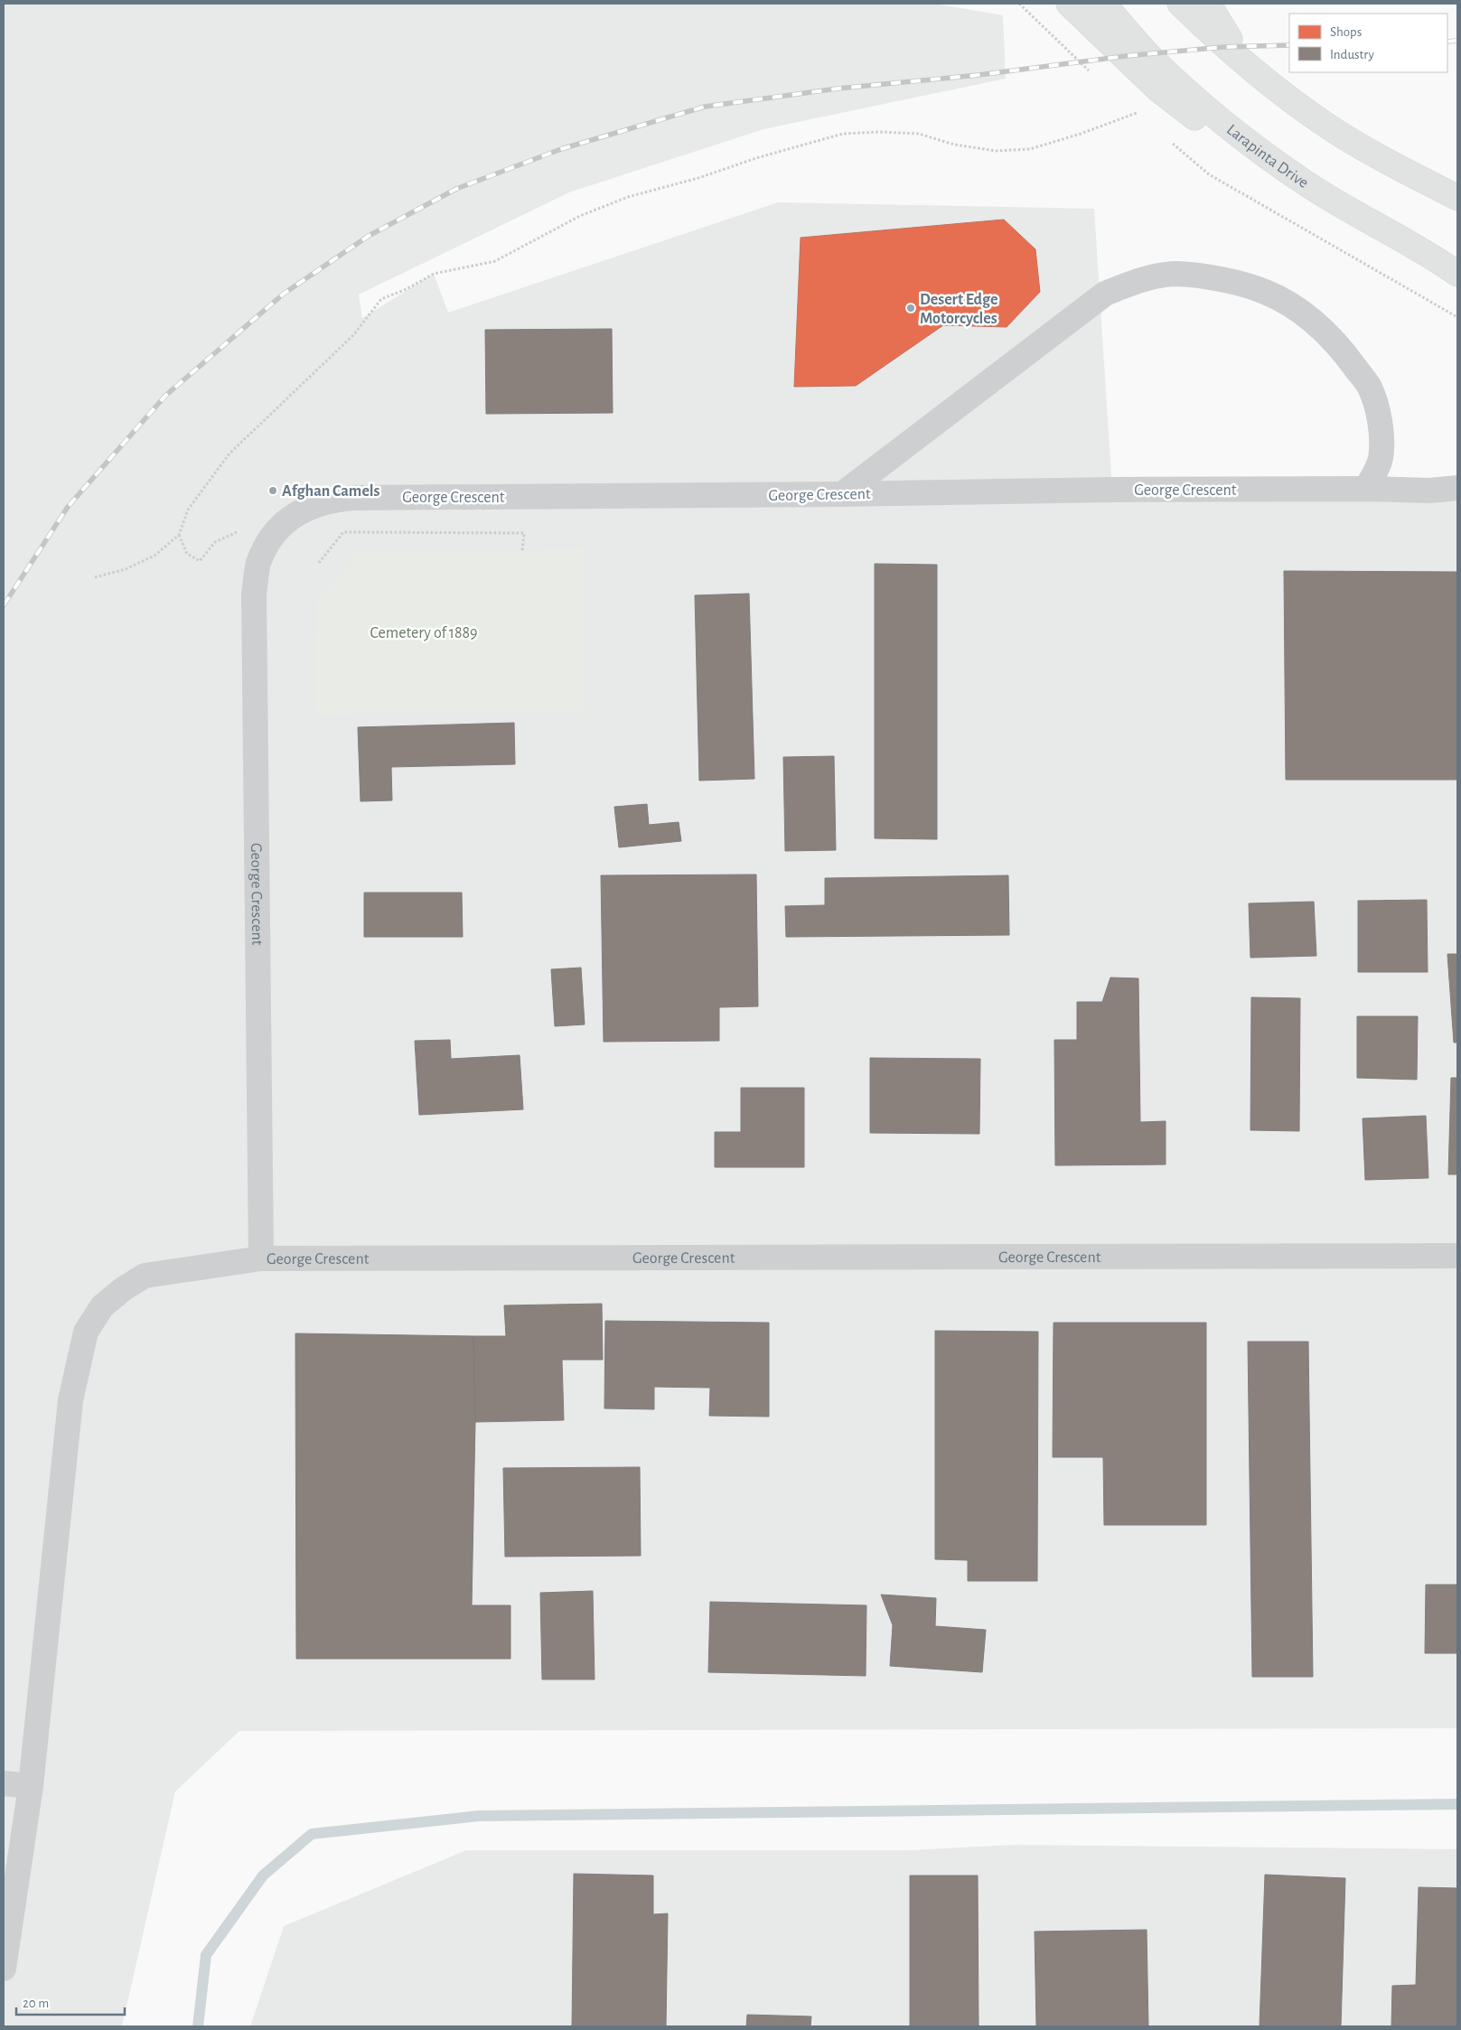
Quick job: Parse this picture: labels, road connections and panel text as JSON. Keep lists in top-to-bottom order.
{
  "streets": {
    "main road": ["Larapinta Drive"],
    "street": ["George Crescent"]
  },
  "parks": ["Cemetery of 1889"],
  "places": ["Desert Edge Motorcycles", "Afghan Camels"],
  "legend": ["Shops", "Industry"],
  "scale_bar": "20 m"
}
